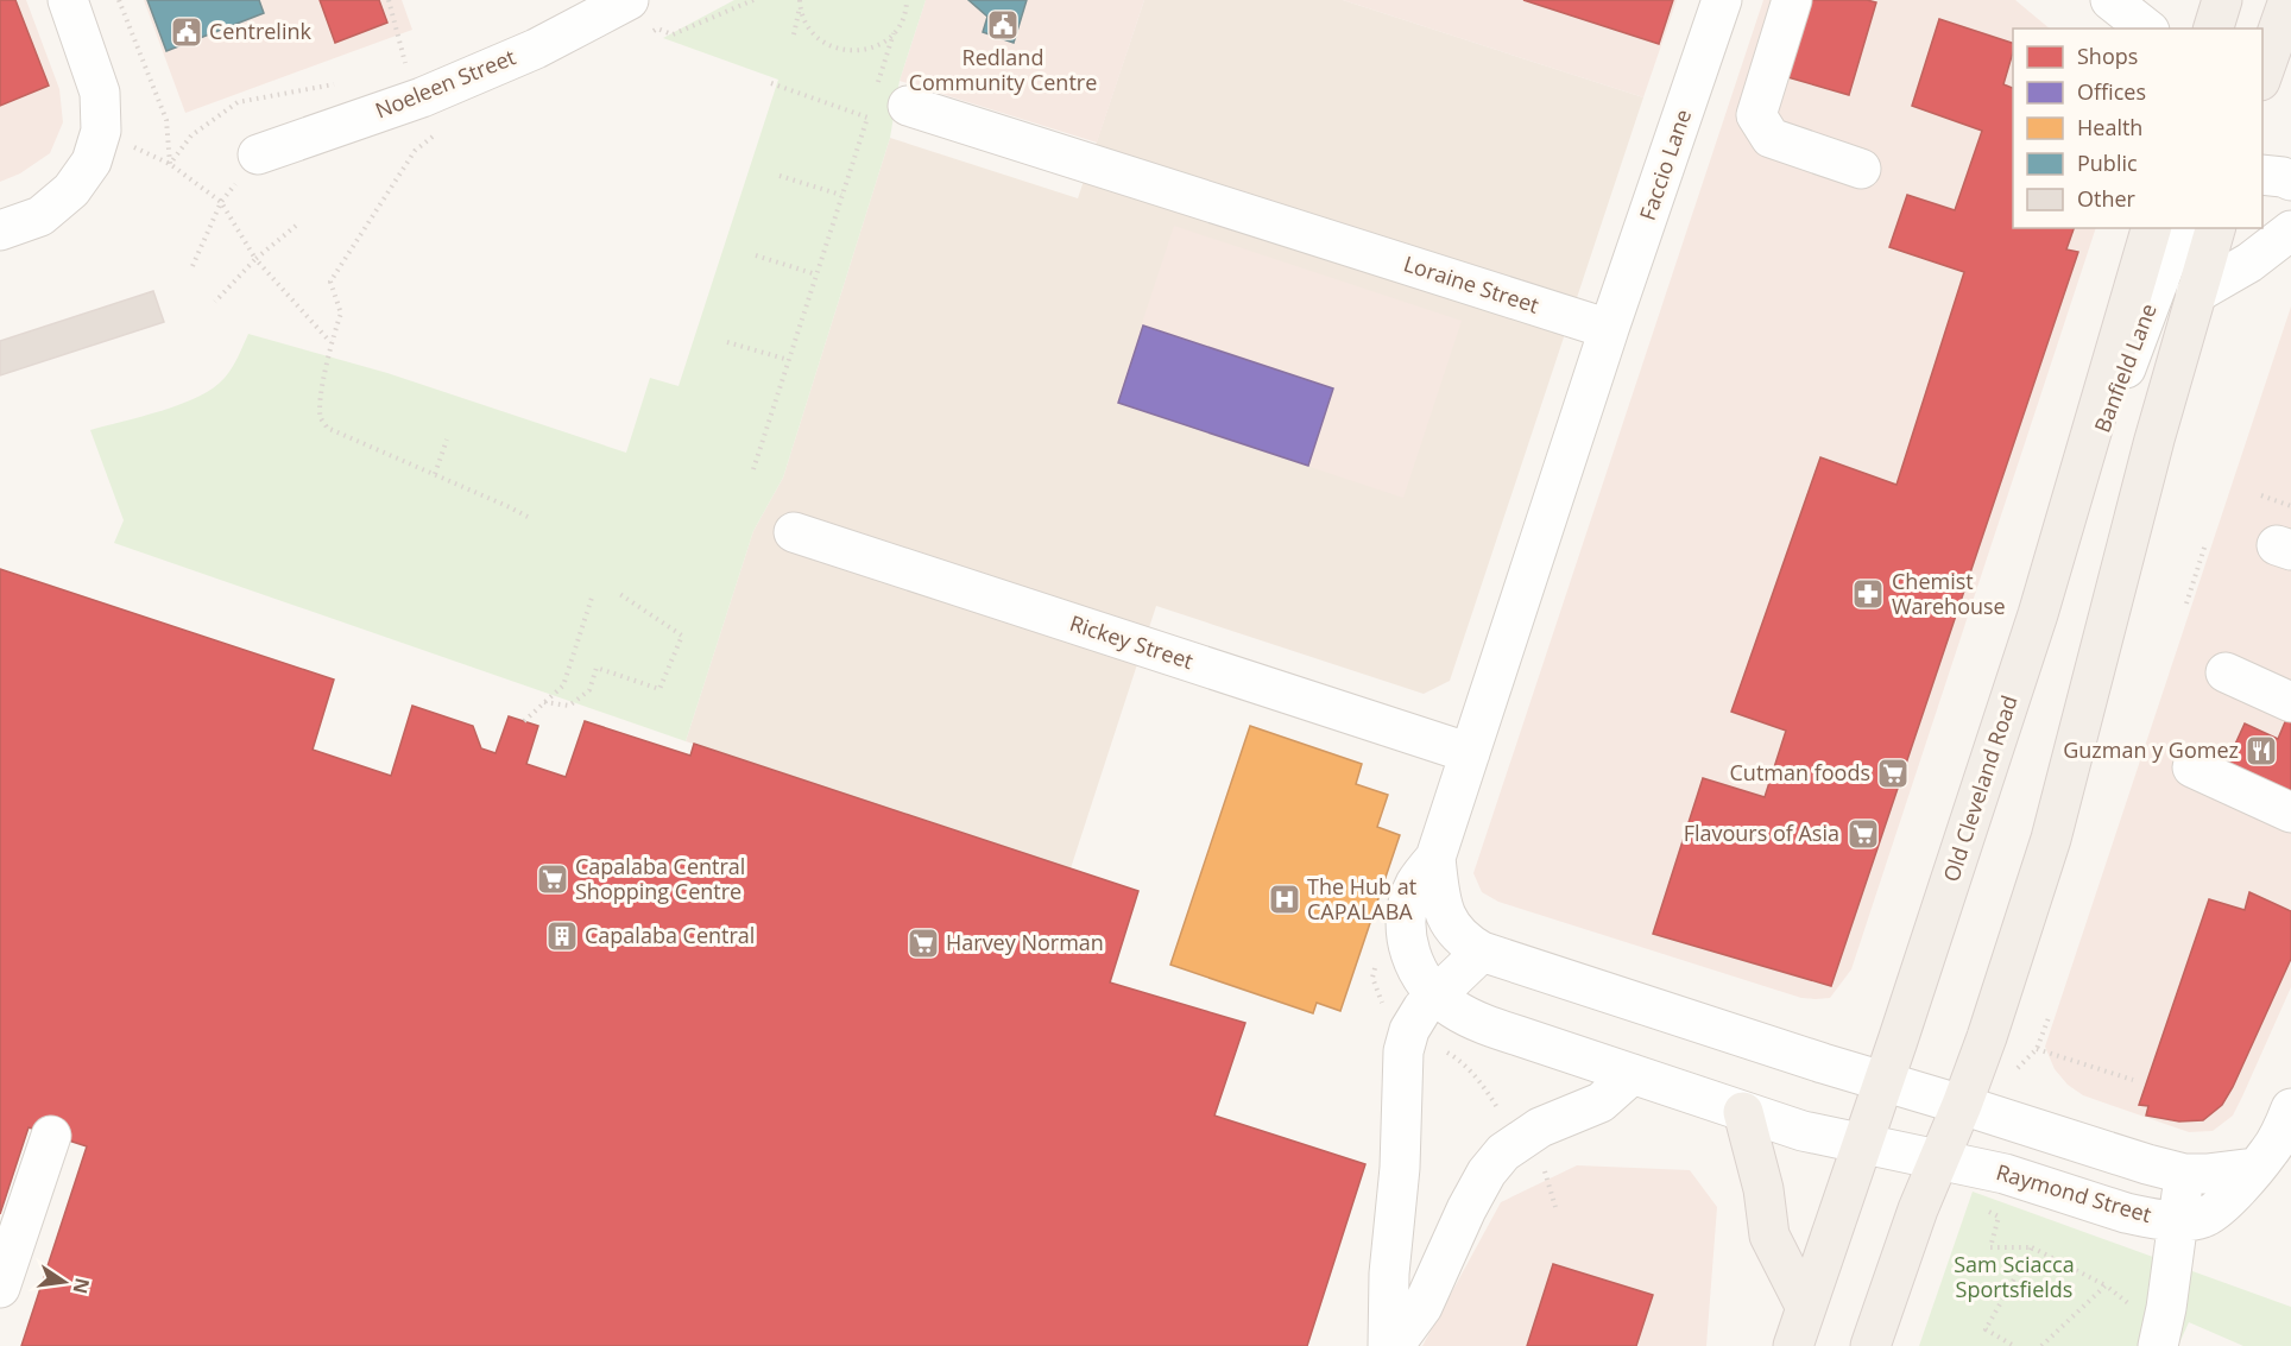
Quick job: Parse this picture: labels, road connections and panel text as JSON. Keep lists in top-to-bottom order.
{
  "streets": {
    "main road": ["Old Cleveland Road"],
    "street": [
      "Noeleen Street",
      "Faccio Lane",
      "Loraine Street",
      "Banfield Lane",
      "Rickey Street",
      "Raymond Street"
    ]
  },
  "crossings": [
    ["Faccio Lane", "Loraine Street"],
    ["Banfield Lane", "Old Cleveland Road"],
    ["Rickey Street", "Raymond Street"],
    ["Old Cleveland Road", "Raymond Street"]
  ],
  "parks": ["Sam Sciacca Sportsfields"],
  "places": {
    "public building": ["Redland Community Centre", "Centrelink"],
    "pharmacy": ["Chemist Warehouse"],
    "restaurant": ["Guzman y Gomez"],
    "supermarket": [
      "Cutman foods",
      "Flavours of Asia",
      "Capalaba Central Shopping Centre",
      "Harvey Norman"
    ],
    "hospital": ["The Hub at CAPALABA"],
    "building": ["Capalaba Central"]
  },
  "legend": [
    "Shops",
    "Offices",
    "Health",
    "Public",
    "Other"
  ],
  "north": "right"
}
